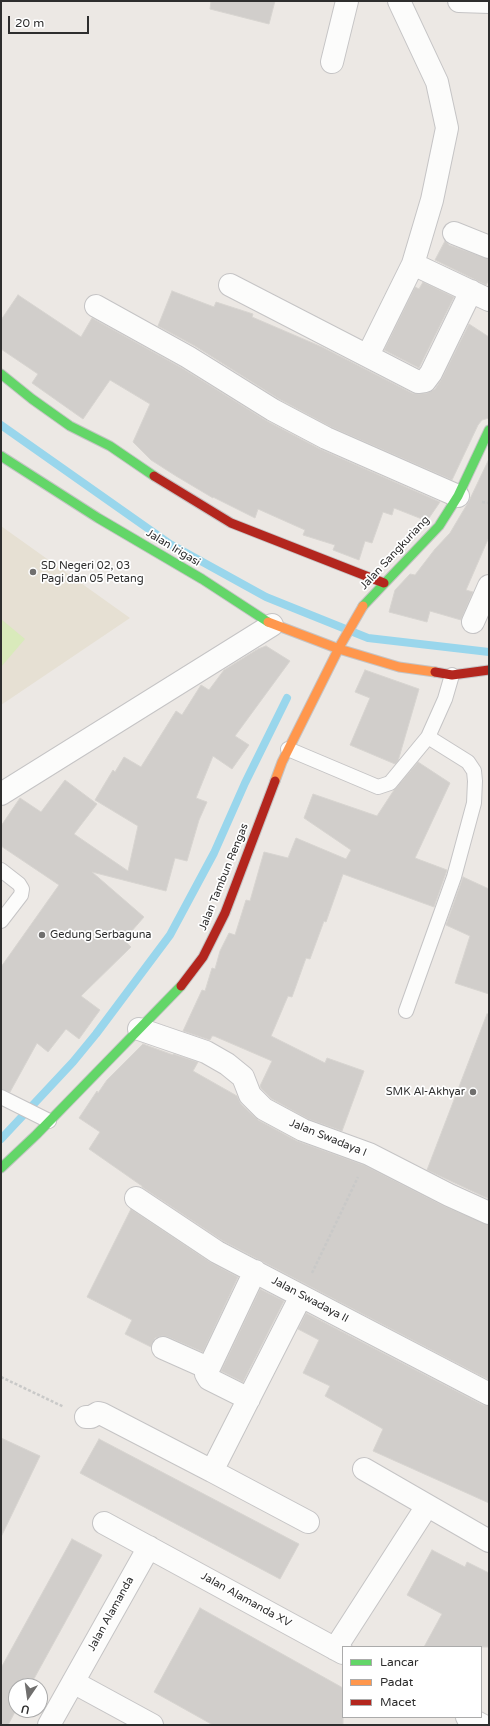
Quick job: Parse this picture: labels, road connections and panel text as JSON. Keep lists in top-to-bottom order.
{
  "streets": {
    "street": [
      "Jalan Irigasi",
      "Jalan Sangkuriang",
      "Jalan Tambun Rengas",
      "Jalan Swadaya I",
      "Jalan Swadaya II",
      "Jalan Alamanda XV",
      "Jalan Alamanda"
    ]
  },
  "crossings": [
    ["Jalan Irigasi", "Jalan Sangkuriang"],
    ["Jalan Irigasi", "Jalan Tambun Rengas"],
    ["Jalan Sangkuriang", "Jalan Tambun Rengas"],
    ["Jalan Tambun Rengas", "Jalan Swadaya I"],
    ["Jalan Alamanda XV", "Jalan Alamanda"]
  ],
  "places": ["SD Negeri 02, 03 Pagi dan 05 Petang", "Gedung Serbaguna", "SMK Al-Akhyar"],
  "legend": ["Lancar", "Padat", "Macet"],
  "scale_bar": "20 m",
  "north": "bottom"
}
